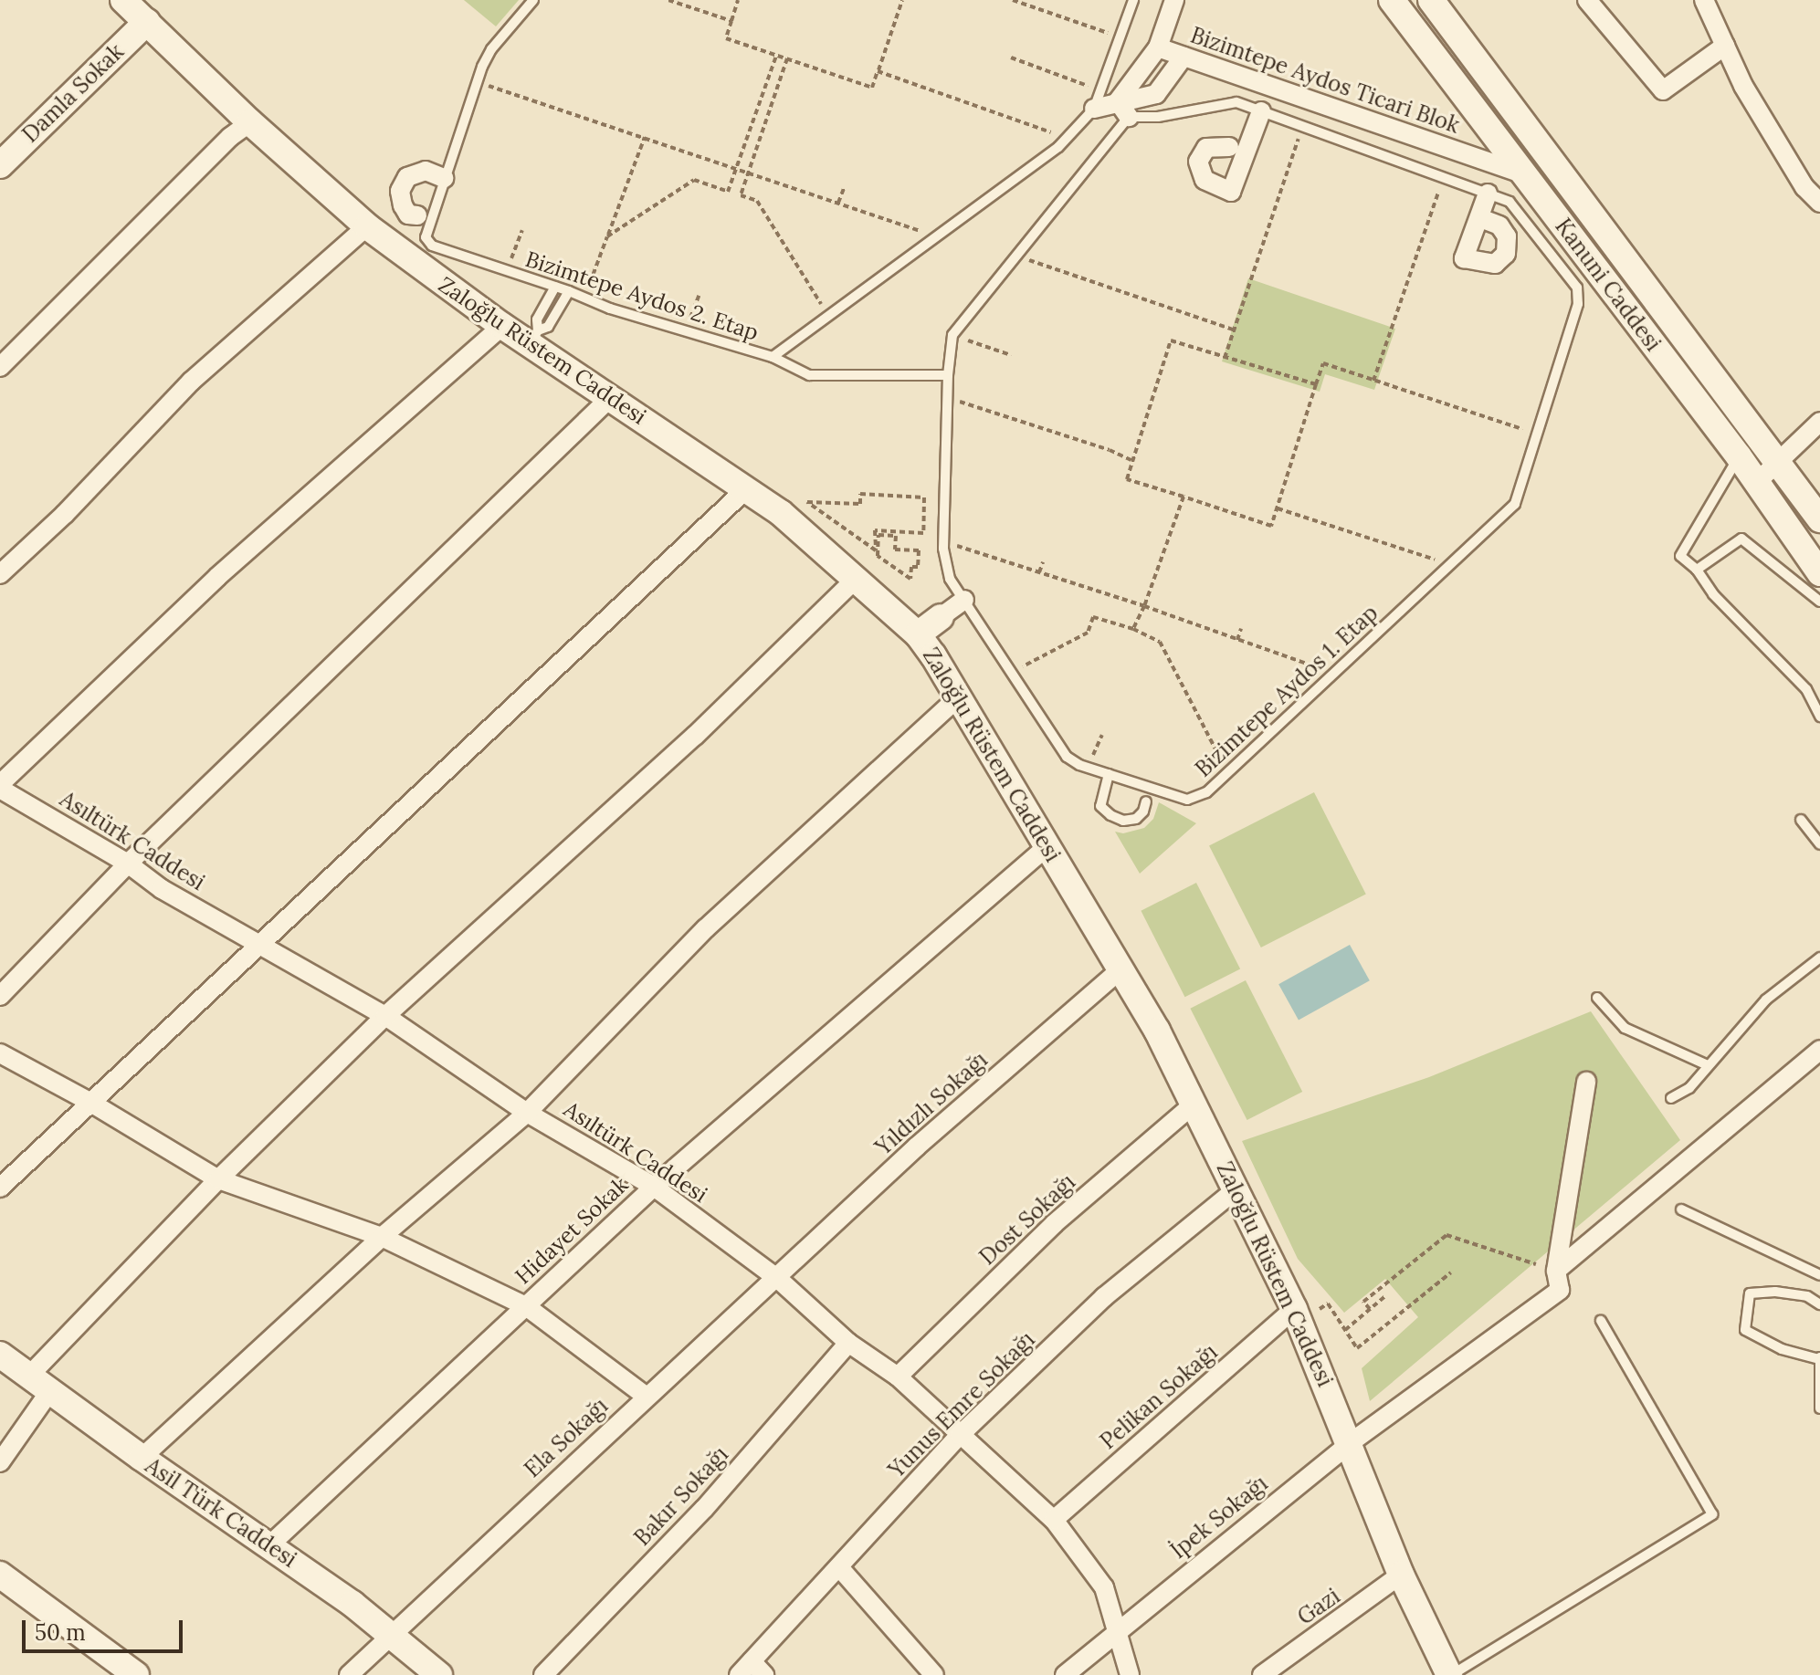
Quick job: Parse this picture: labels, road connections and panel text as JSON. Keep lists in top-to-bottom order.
{
  "streets": {
    "street": [
      "Bizimtepe Aydos Ticari Blok",
      "Damla Sokak",
      "Kanuni Caddesi",
      "Zaloğlu Rüstem Caddesi",
      "Asıltürk Caddesi",
      "Yıldızlı Sokağı",
      "Dost Sokağı",
      "Hidayet Sokak",
      "Pelikan Sokağı",
      "Yunus Emre Sokağı",
      "Ela Sokağı",
      "Bakır Sokağı",
      "Asil Türk Caddesi",
      "İpek Sokağı",
      "Gazi"
    ],
    "lane": ["Bizimtepe Aydos 2. Etap", "Bizimtepe Aydos 1. Etap"]
  },
  "crossings": [
    ["Bizimtepe Aydos Ticari Blok", "Kanuni Caddesi"],
    ["Damla Sokak", "Zaloğlu Rüstem Caddesi"],
    ["Zaloğlu Rüstem Caddesi", "Yıldızlı Sokağı"],
    ["Zaloğlu Rüstem Caddesi", "Dost Sokağı"],
    ["Zaloğlu Rüstem Caddesi", "Hidayet Sokak"],
    ["Zaloğlu Rüstem Caddesi", "Pelikan Sokağı"],
    ["Zaloğlu Rüstem Caddesi", "Yunus Emre Sokağı"],
    ["Zaloğlu Rüstem Caddesi", "İpek Sokağı"],
    ["Zaloğlu Rüstem Caddesi", "Gazi"],
    ["Asıltürk Caddesi", "Yıldızlı Sokağı"],
    ["Asıltürk Caddesi", "Dost Sokağı"],
    ["Asıltürk Caddesi", "Hidayet Sokak"],
    ["Asıltürk Caddesi", "Pelikan Sokağı"],
    ["Asıltürk Caddesi", "Yunus Emre Sokağı"],
    ["Asıltürk Caddesi", "Ela Sokağı"],
    ["Asıltürk Caddesi", "Bakır Sokağı"],
    ["Asıltürk Caddesi", "İpek Sokağı"],
    ["Yıldızlı Sokağı", "Ela Sokağı"],
    ["Hidayet Sokak", "Asil Türk Caddesi"],
    ["Ela Sokağı", "Asil Türk Caddesi"]
  ],
  "scale_bar": "50 m"
}
